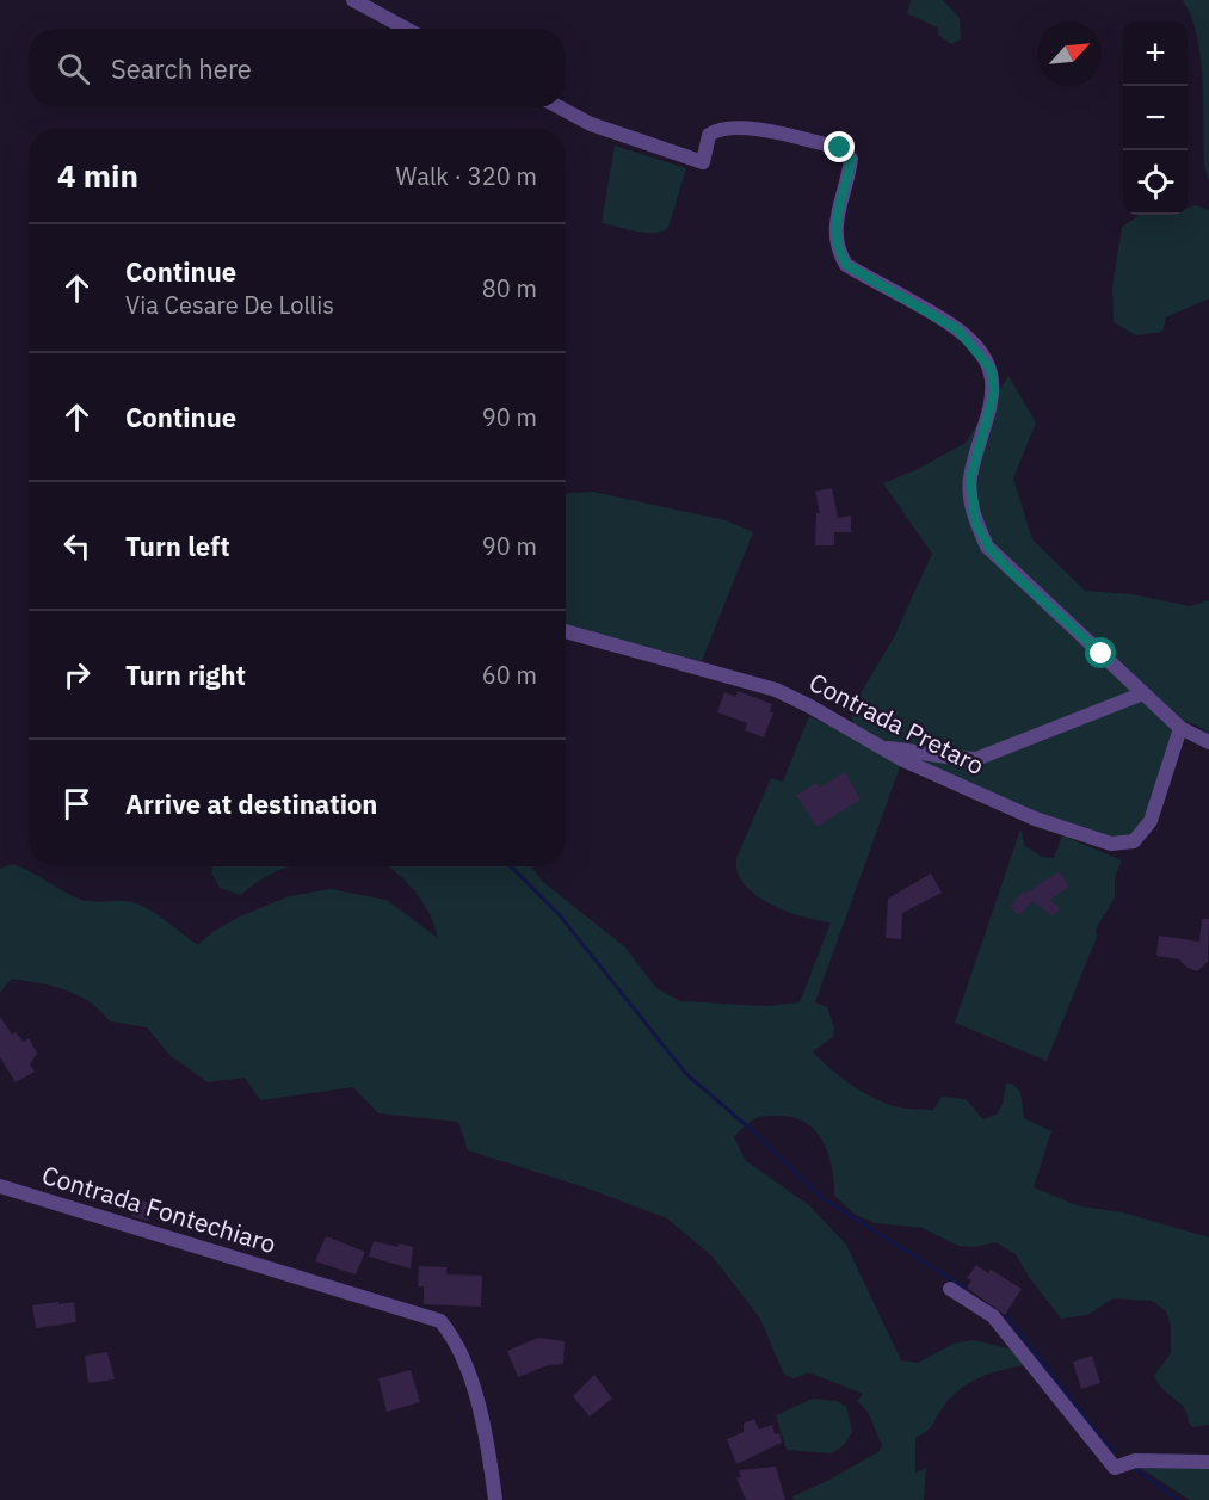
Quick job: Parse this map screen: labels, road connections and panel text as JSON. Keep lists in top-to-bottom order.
{
  "streets": {
    "street": ["Contrada Pretaro", "Contrada Fontechiaro"]
  },
  "north": "top right",
  "page": {
    "map_buttons": ["+", "−"],
    "search": "Search here",
    "heading": ["4 min", "Walk · 320 m"],
    "list": [
      ["Continue", "Via Cesare De Lollis", "80 m"],
      ["Continue", "90 m"],
      ["Turn left", "90 m"],
      ["Turn right", "60 m"],
      "Arrive at destination"
    ]
  }
}
